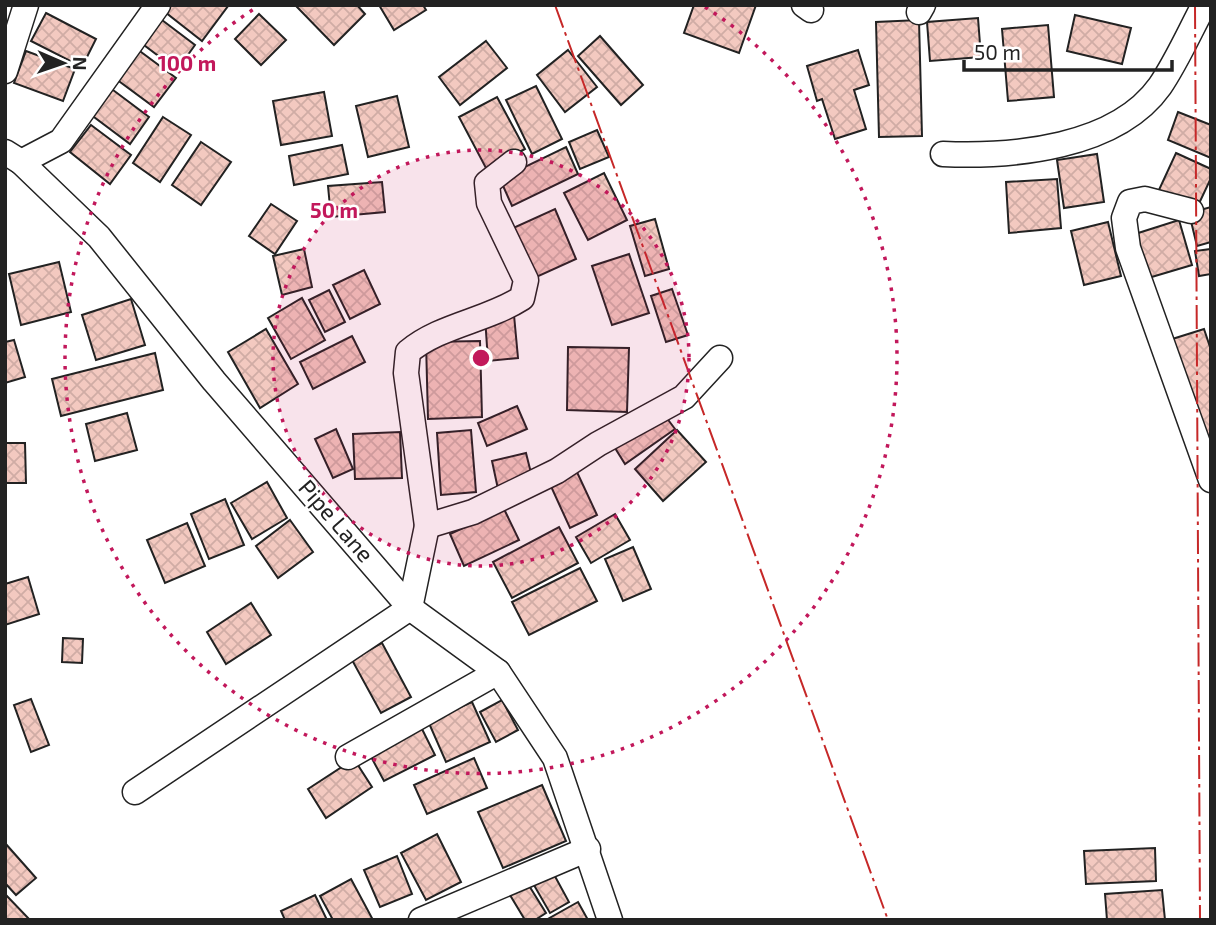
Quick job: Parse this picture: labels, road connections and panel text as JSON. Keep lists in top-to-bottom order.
{
  "streets": {
    "street": ["Pipe Lane"]
  },
  "scale_bar": "50 m",
  "north": "right",
  "rings": ["100 m", "50 m"]
}
